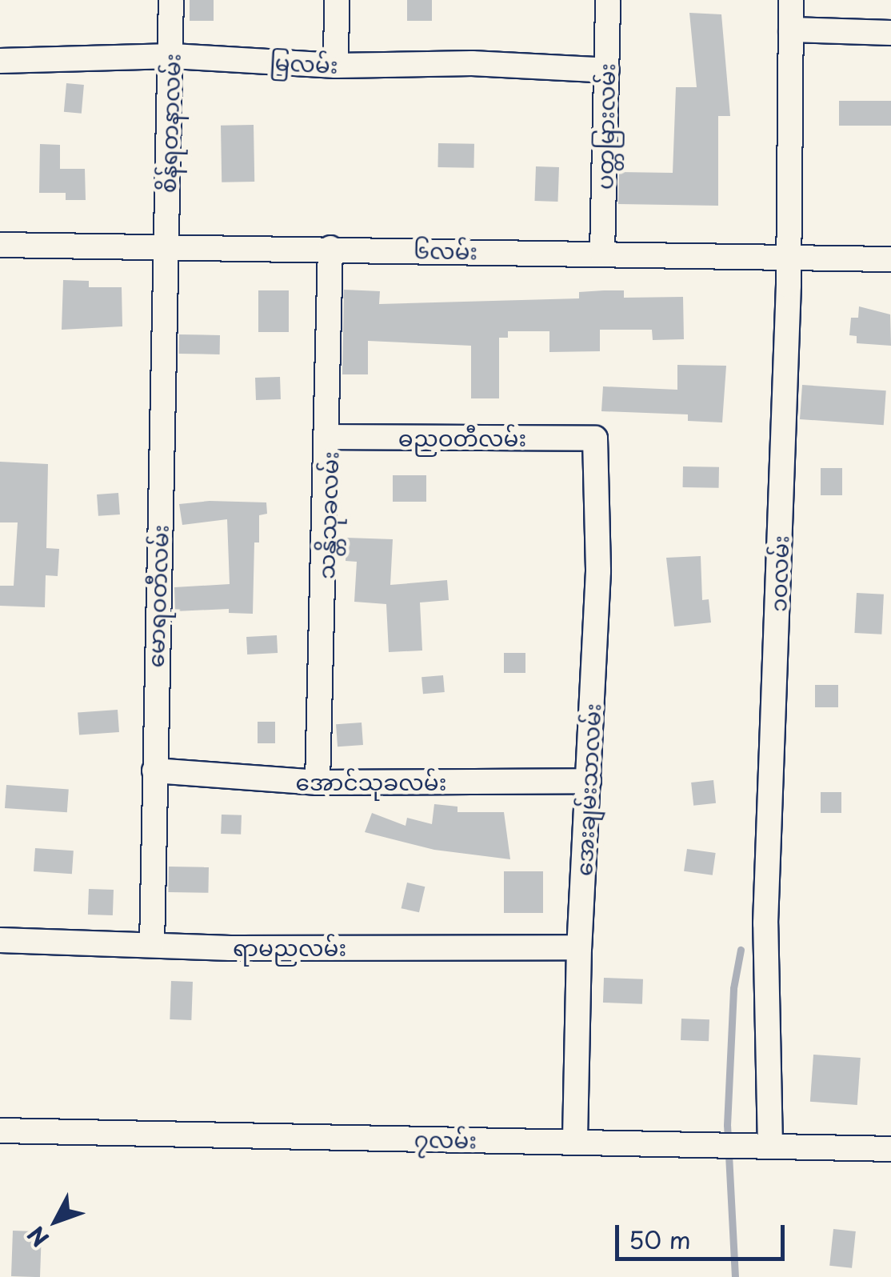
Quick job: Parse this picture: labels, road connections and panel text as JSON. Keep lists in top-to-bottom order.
{
  "streets": {
    "street": [
      "မြလမ်း",
      "စိန်ရတနာလမ်း",
      "ပတ္တမြားလမ်း",
      "၆လမ်း",
      "ဓညဝတီလမ်း",
      "သန္တိသုခလမ်း",
      "၁၀လမ်း",
      "မောရဝတီလမ်း",
      "အောင်သုခလမ်း",
      "အေးချမ်းသာလမ်း",
      "ရာမညလမ်း",
      "၇လမ်း"
    ]
  },
  "crossings": [
    ["မြလမ်း", "စိန်ရတနာလမ်း"],
    ["မြလမ်း", "ပတ္တမြားလမ်း"],
    ["စိန်ရတနာလမ်း", "၆လမ်း"],
    ["စိန်ရတနာလမ်း", "မောရဝတီလမ်း"],
    ["ပတ္တမြားလမ်း", "၆လမ်း"],
    ["၆လမ်း", "သန္တိသုခလမ်း"],
    ["၆လမ်း", "၁၀လမ်း"],
    ["၆လမ်း", "မောရဝတီလမ်း"],
    ["ဓညဝတီလမ်း", "သန္တိသုခလမ်း"],
    ["ဓညဝတီလမ်း", "အေးချမ်းသာလမ်း"],
    ["သန္တိသုခလမ်း", "အောင်သုခလမ်း"],
    ["၁၀လမ်း", "၇လမ်း"],
    ["မောရဝတီလမ်း", "အောင်သုခလမ်း"],
    ["မောရဝတီလမ်း", "ရာမညလမ်း"],
    ["အောင်သုခလမ်း", "အေးချမ်းသာလမ်း"],
    ["အေးချမ်းသာလမ်း", "ရာမညလမ်း"],
    ["အေးချမ်းသာလမ်း", "၇လမ်း"]
  ],
  "scale_bar": "50 m",
  "north": "bottom left"
}
